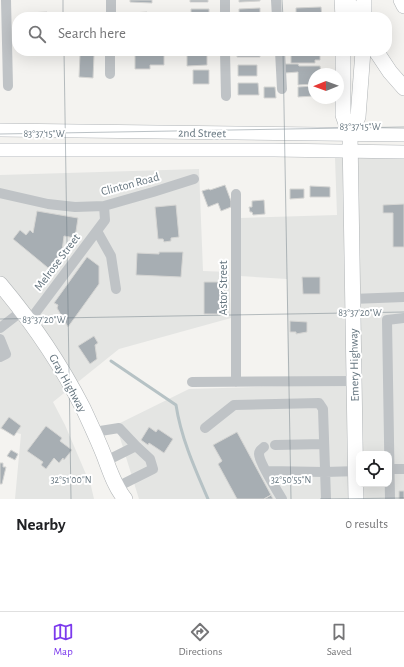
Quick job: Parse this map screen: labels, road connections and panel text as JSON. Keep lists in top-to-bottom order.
{
  "streets": {
    "highway": ["Emery Highway", "Gray Highway"],
    "main road": ["2nd Street"],
    "street": ["Clinton Road", "Melrose Street", "Astor Street"]
  },
  "crossings": [
    ["2nd Street", "Emery Highway"],
    ["Melrose Street", "Gray Highway"]
  ],
  "north": "left",
  "page": {
    "search": "Search here",
    "heading": ["Nearby", "0 results"],
    "nav": ["Map", "Directions", "Saved"]
  },
  "coordinates": [
    "83°37'15\"W",
    "83°37'20\"W",
    "32°51'00\"N",
    "32°50'55\"N"
  ]
}
